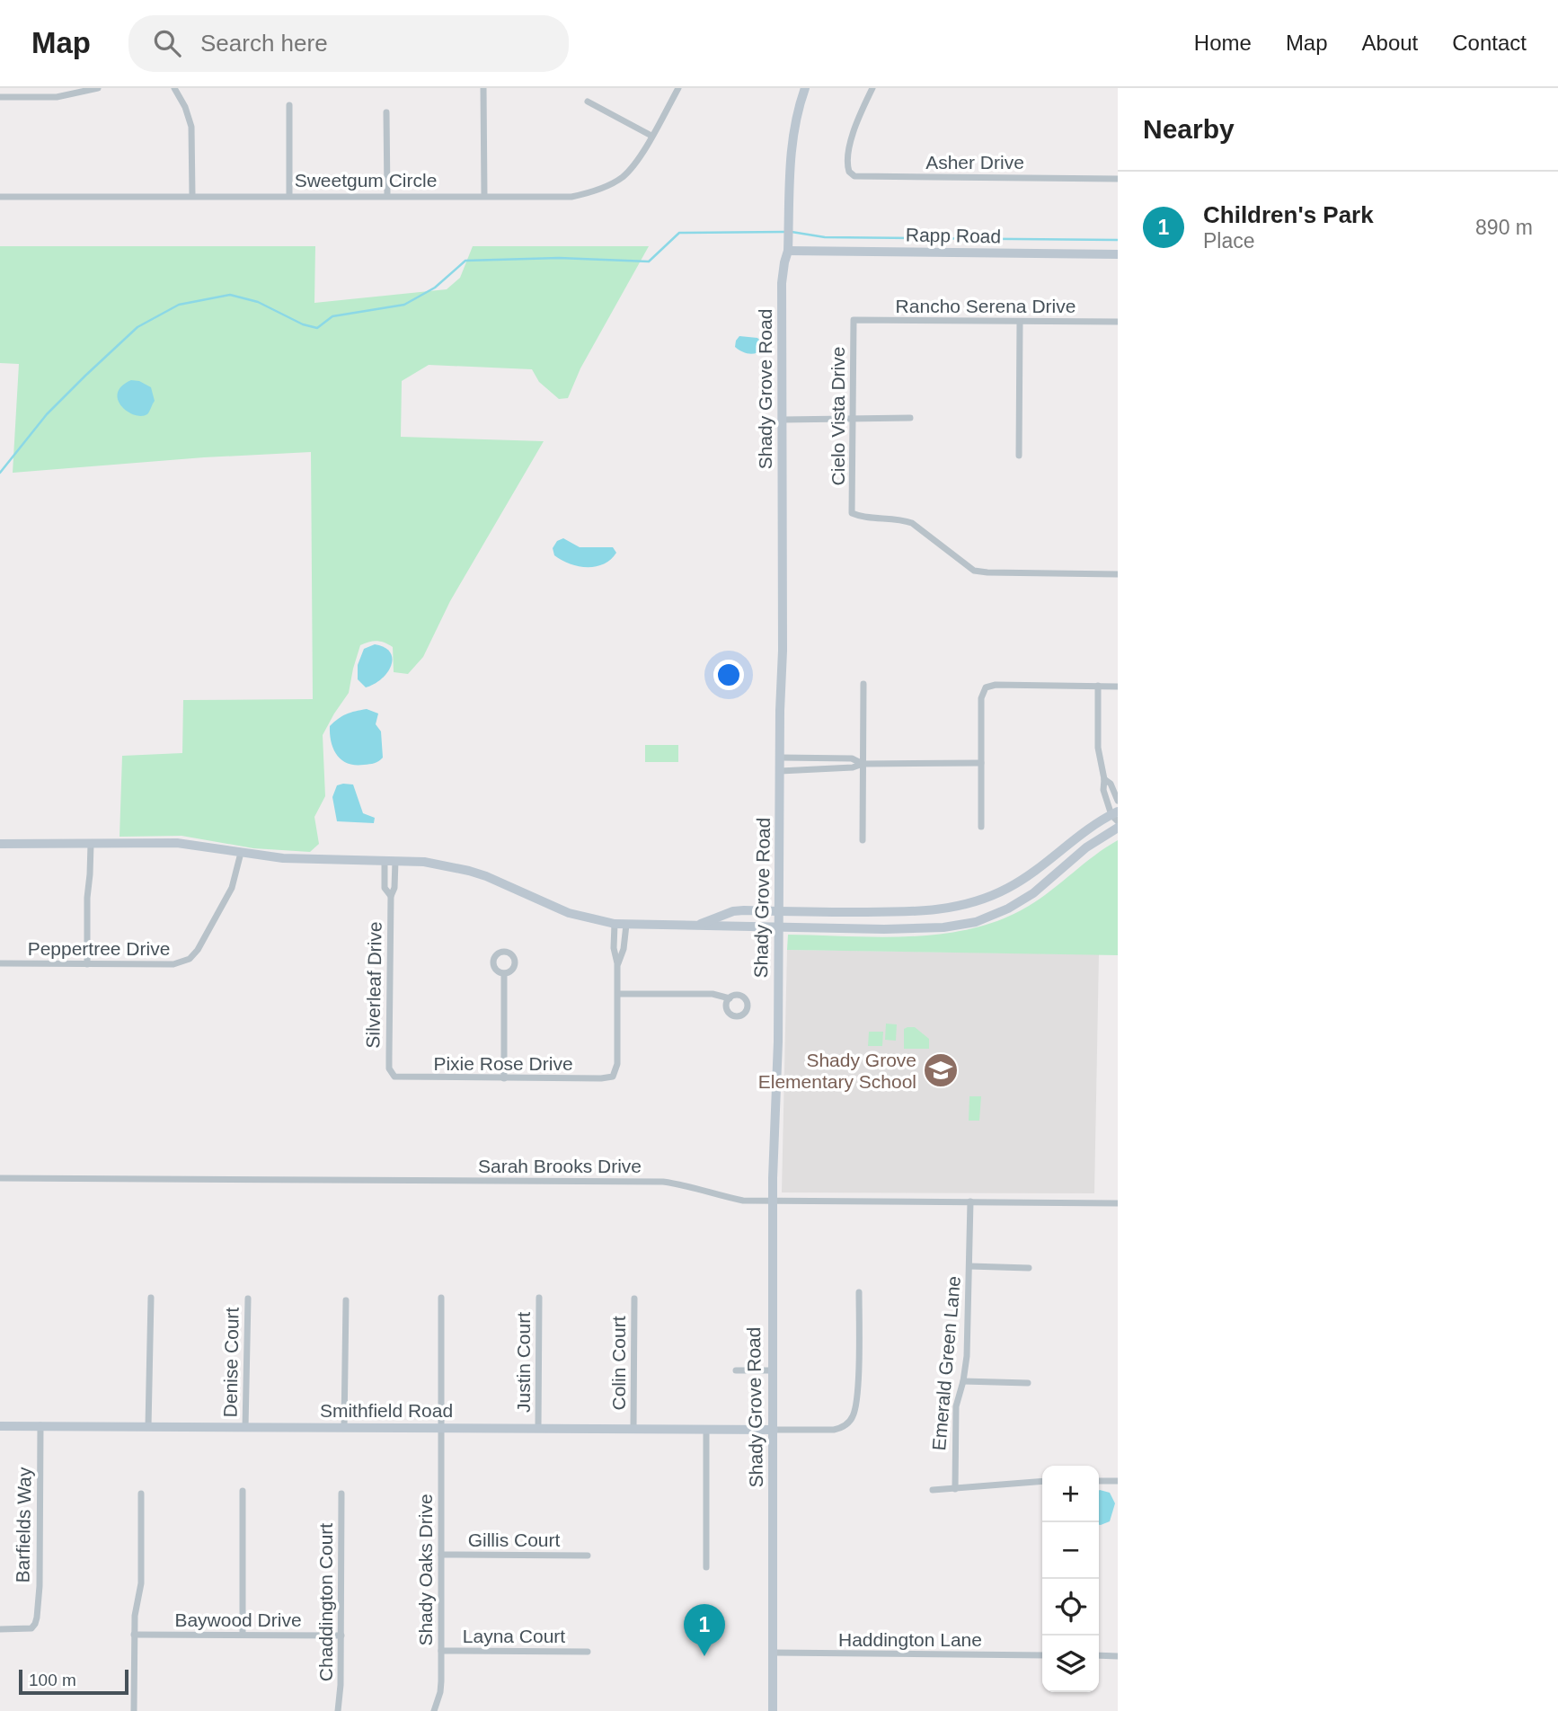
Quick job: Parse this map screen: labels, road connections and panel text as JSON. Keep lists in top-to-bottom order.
{
  "streets": {
    "main road": ["Rapp Road", "Shady Grove Road", "Smithfield Road"],
    "street": [
      "Asher Drive",
      "Sweetgum Circle",
      "Rancho Serena Drive",
      "Cielo Vista Drive",
      "Peppertree Drive",
      "Silverleaf Drive",
      "Pixie Rose Drive",
      "Sarah Brooks Drive",
      "Denise Court",
      "Justin Court",
      "Colin Court",
      "Emerald Green Lane",
      "Barfields Way",
      "Gillis Court",
      "Shady Oaks Drive",
      "Chaddington Court",
      "Baywood Drive",
      "Layna Court",
      "Haddington Lane"
    ]
  },
  "crossings": [
    ["Rapp Road", "Shady Grove Road"],
    ["Rancho Serena Drive", "Cielo Vista Drive"],
    ["Shady Grove Road", "Sarah Brooks Drive"],
    ["Shady Grove Road", "Smithfield Road"],
    ["Shady Grove Road", "Haddington Lane"],
    ["Silverleaf Drive", "Pixie Rose Drive"],
    ["Sarah Brooks Drive", "Emerald Green Lane"],
    ["Denise Court", "Smithfield Road"],
    ["Justin Court", "Smithfield Road"],
    ["Colin Court", "Smithfield Road"],
    ["Smithfield Road", "Barfields Way"],
    ["Smithfield Road", "Shady Oaks Drive"],
    ["Gillis Court", "Shady Oaks Drive"],
    ["Shady Oaks Drive", "Layna Court"],
    ["Chaddington Court", "Baywood Drive"]
  ],
  "places": {
    "school or university": ["Shady Grove Elementary School"]
  },
  "scale_bar": "100 m",
  "page": {
    "header": "Map",
    "search": "Search here",
    "nav": [
      "Home",
      "Map",
      "About",
      "Contact"
    ],
    "heading": "Nearby",
    "list": [
      {
        "mark": "1",
        "name": "Children's Park",
        "note": "Place",
        "value": "890 m"
      }
    ],
    "map_buttons": ["+", "−"],
    "pins": "1",
    "scale": "100 m"
  }
}
